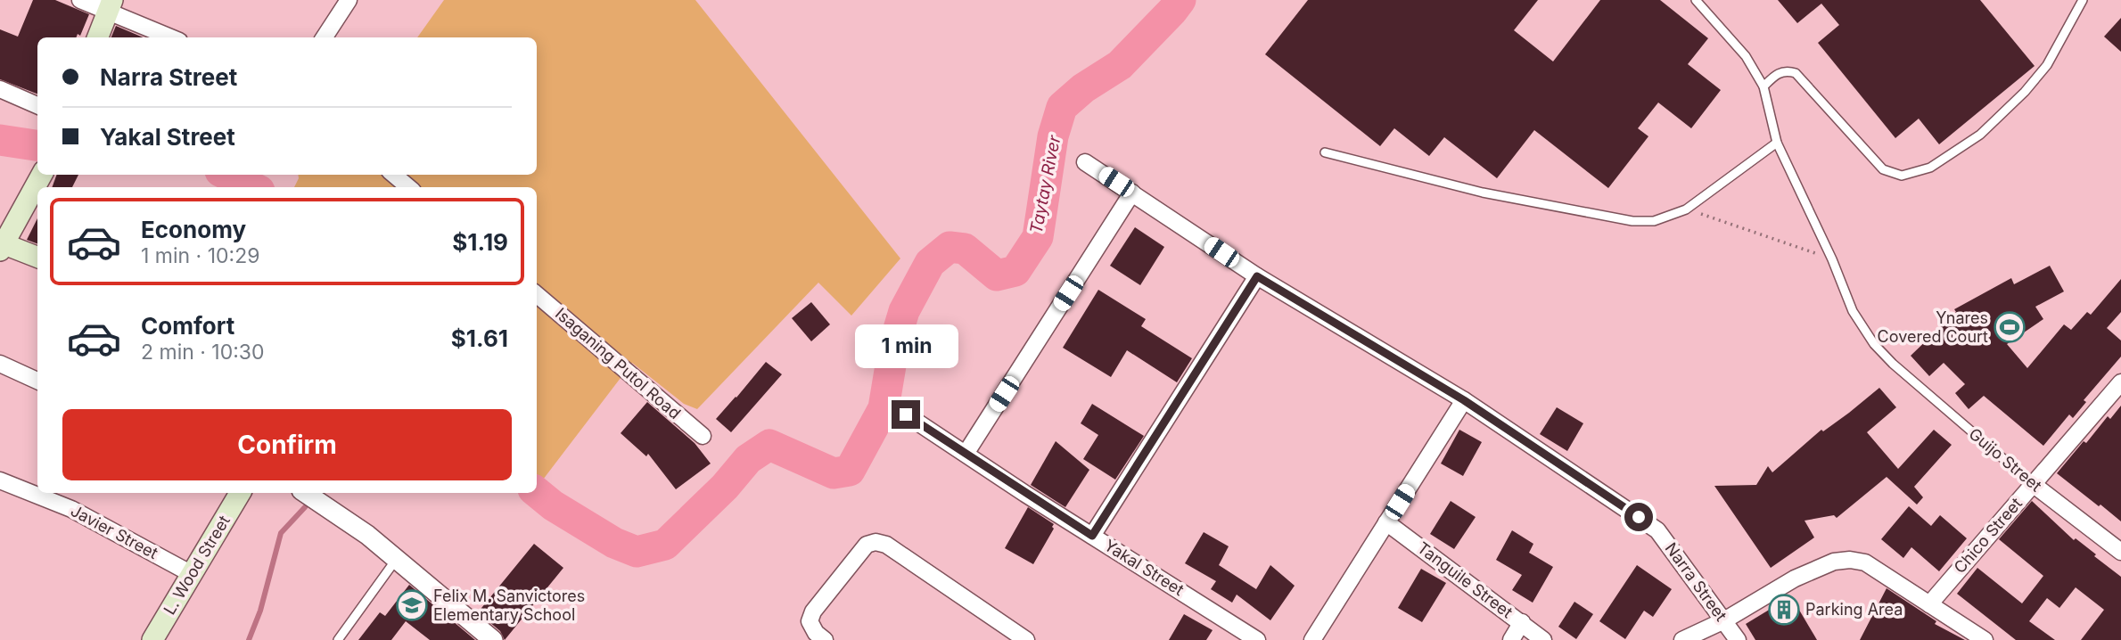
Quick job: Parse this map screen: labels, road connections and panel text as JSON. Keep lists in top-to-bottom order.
{
  "streets": {
    "main road": ["L. Wood Street"],
    "street": [
      "Isaganing Putol Road",
      "Guijo Street",
      "Javier Street",
      "Chico Street",
      "Yakal Street",
      "Tanguile Street",
      "Narra Street"
    ]
  },
  "crossings": [
    ["Guijo Street", "Chico Street"],
    ["Javier Street", "L. Wood Street"]
  ],
  "water": ["Taytay River"],
  "places": {
    "sports": ["Ynares Covered Court"],
    "school or university": ["Felix M. Sanvictores Elementary School"],
    "building": ["Parking Area"]
  },
  "page": {
    "banner": ["Narra Street", "Yakal Street"],
    "list": [
      {
        "name": "Economy",
        "note": "1 min · 10:29",
        "value": "$1.19"
      },
      {
        "name": "Comfort",
        "note": "2 min · 10:30",
        "value": "$1.61"
      }
    ],
    "bubble": "1 min",
    "buttons": "Confirm"
  }
}
